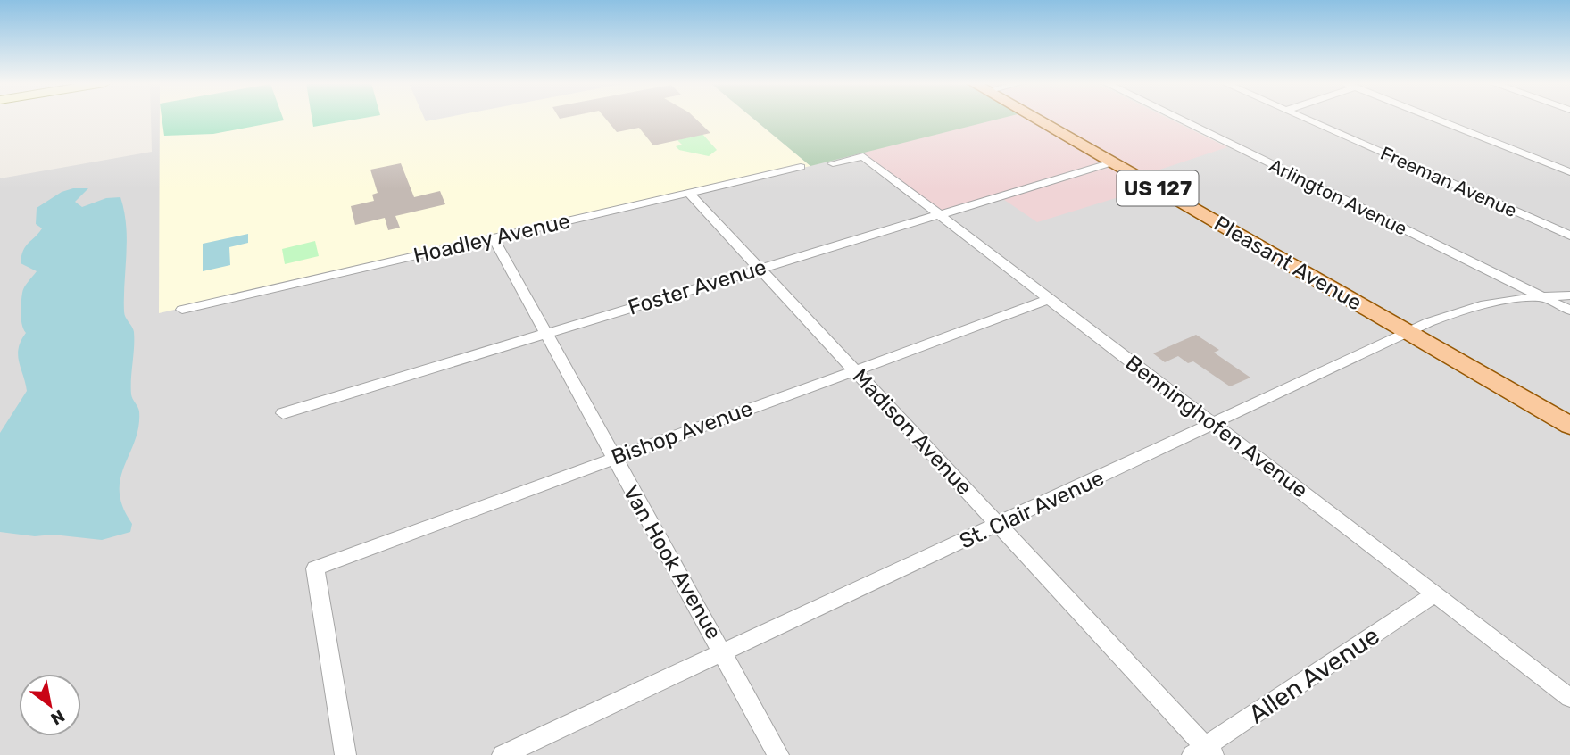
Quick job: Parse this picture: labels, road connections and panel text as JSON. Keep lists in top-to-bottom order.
{
  "streets": {
    "main road": ["US 127", "Pleasant Avenue"],
    "street": [
      "Freeman Avenue",
      "Arlington Avenue",
      "Hoadley Avenue",
      "Foster Avenue",
      "Benninghofen Avenue",
      "Madison Avenue",
      "Bishop Avenue",
      "St. Clair Avenue",
      "Van Hook Avenue",
      "Allen Avenue"
    ]
  },
  "crossings": [
    ["Arlington Avenue", "St. Clair Avenue"],
    ["Hoadley Avenue", "Madison Avenue"],
    ["Hoadley Avenue", "Van Hook Avenue"],
    ["Pleasant Avenue", "Foster Avenue"],
    ["Pleasant Avenue", "St. Clair Avenue"],
    ["Foster Avenue", "Benninghofen Avenue"],
    ["Foster Avenue", "Madison Avenue"],
    ["Foster Avenue", "Van Hook Avenue"],
    ["Benninghofen Avenue", "Bishop Avenue"],
    ["Benninghofen Avenue", "St. Clair Avenue"],
    ["Benninghofen Avenue", "Allen Avenue"],
    ["Madison Avenue", "Bishop Avenue"],
    ["Madison Avenue", "St. Clair Avenue"],
    ["Madison Avenue", "Allen Avenue"],
    ["Bishop Avenue", "Van Hook Avenue"],
    ["St. Clair Avenue", "Van Hook Avenue"]
  ],
  "north": "bottom right"
}
